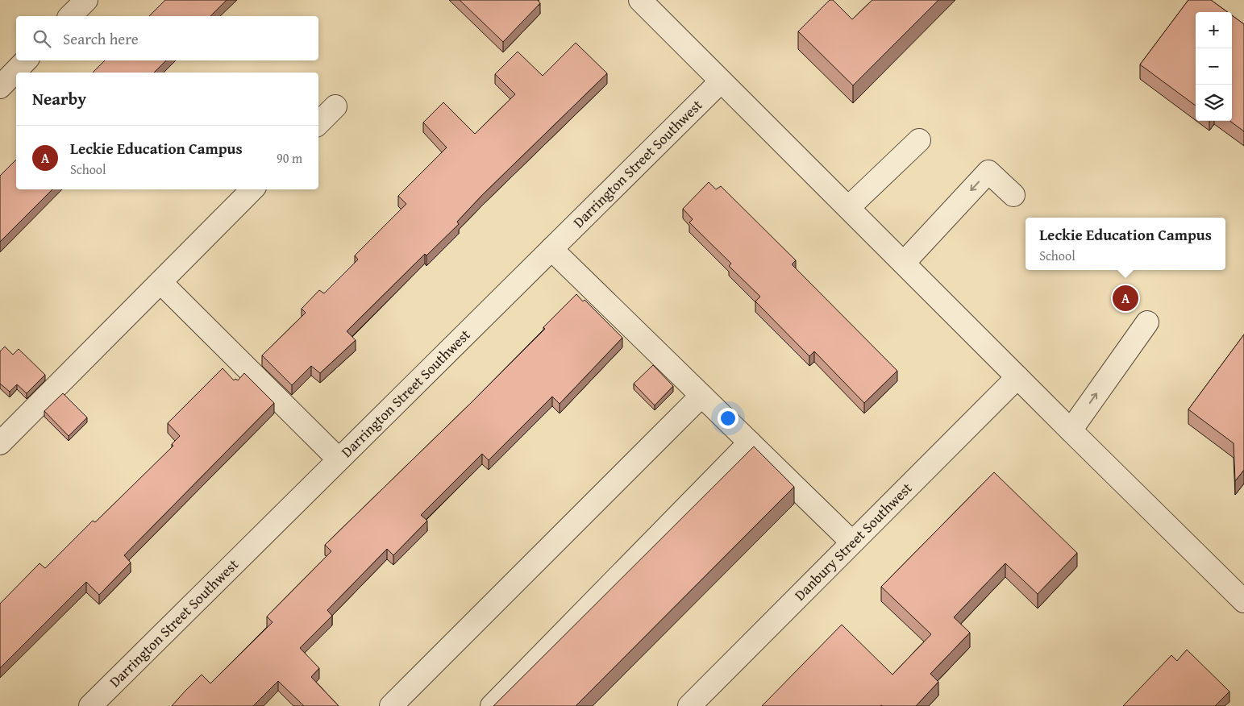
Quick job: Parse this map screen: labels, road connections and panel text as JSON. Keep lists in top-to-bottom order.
{
  "streets": {
    "street": ["Darrington Street Southwest", "Danbury Street Southwest"]
  },
  "page": {
    "map_buttons": ["+", "−"],
    "search": "Search here",
    "heading": "Nearby",
    "list": [
      {
        "mark": "A",
        "name": "Leckie Education Campus",
        "note": "School",
        "value": "90 m"
      }
    ],
    "popup": ["Leckie Education Campus", "School"],
    "pins": "A"
  }
}
